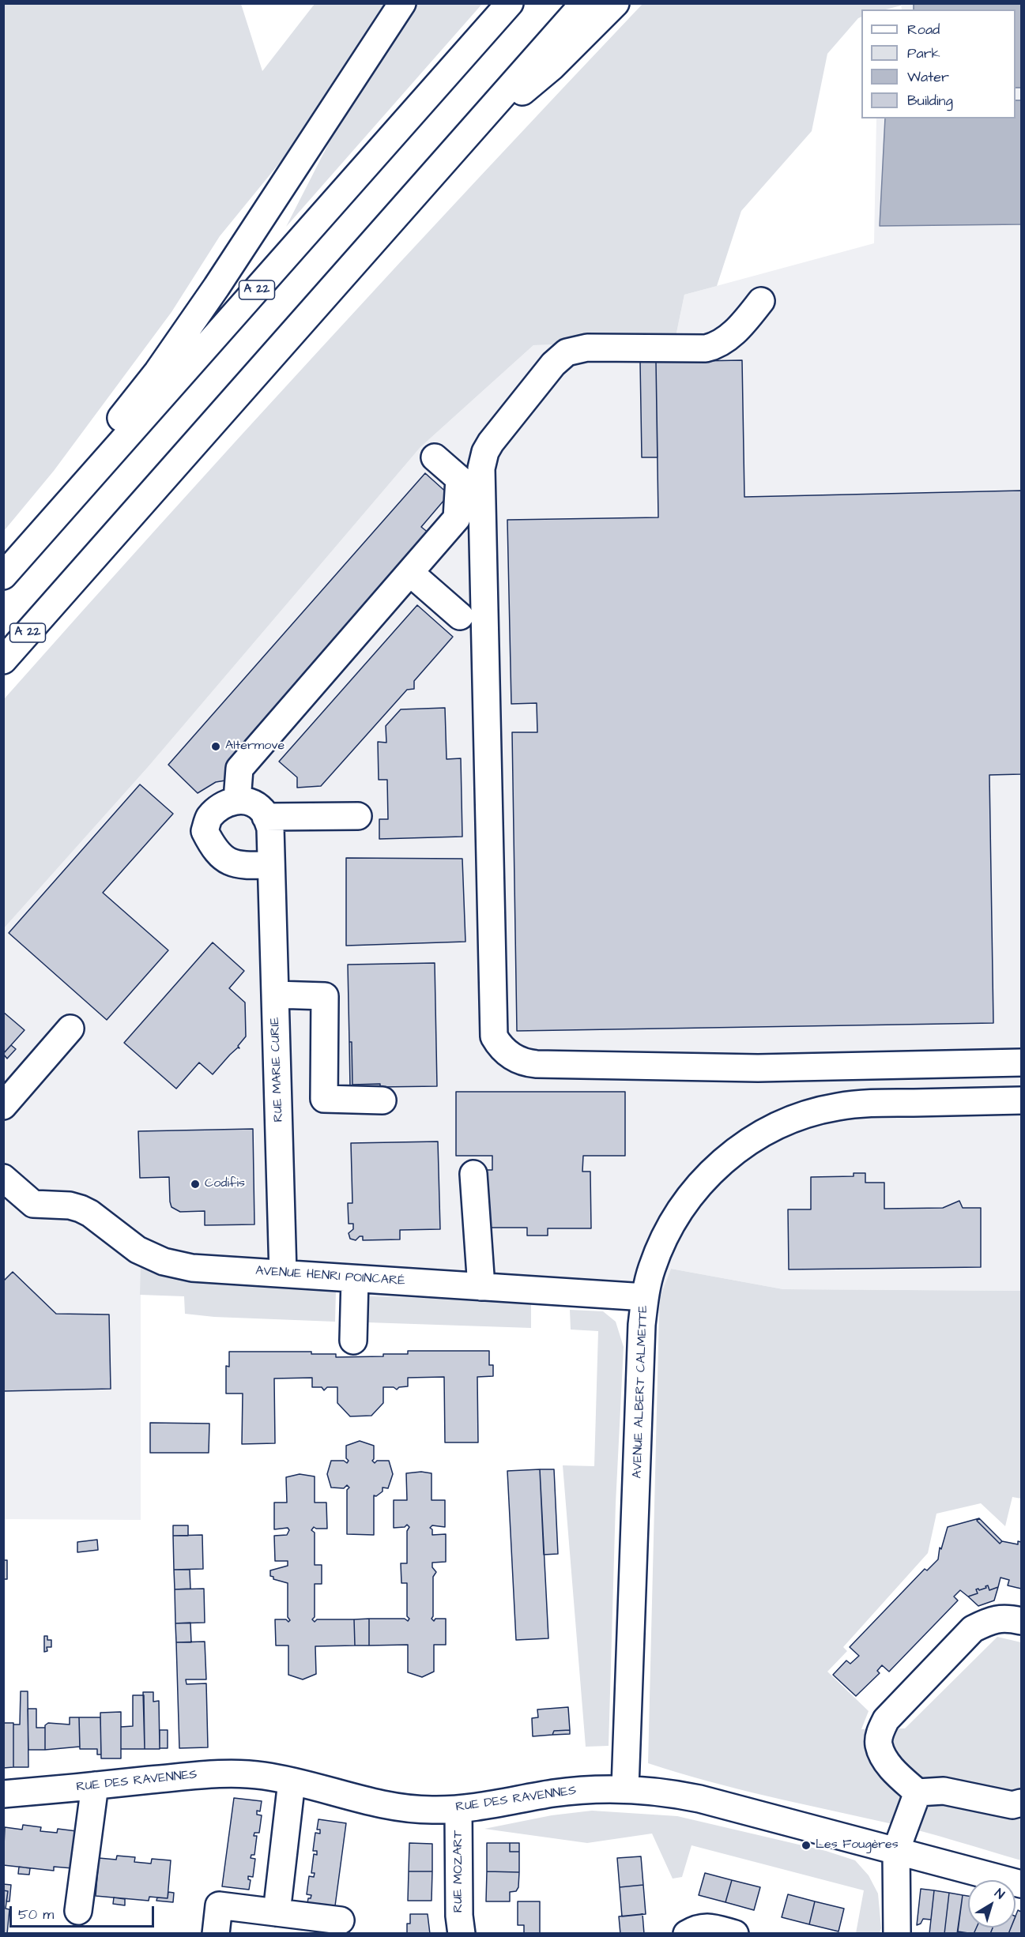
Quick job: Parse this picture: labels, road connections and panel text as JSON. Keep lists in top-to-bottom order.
{
  "streets": {
    "main road": [
      "A 22",
      "RUE MARIE CURIE",
      "AVENUE HENRI POINCARÉ",
      "AVENUE ALBERT CALMETTE",
      "RUE DES RAVENNES",
      "RUE MOZART"
    ]
  },
  "crossings": [
    ["RUE MARIE CURIE", "AVENUE HENRI POINCARÉ"],
    ["AVENUE HENRI POINCARÉ", "AVENUE ALBERT CALMETTE"],
    ["AVENUE ALBERT CALMETTE", "RUE DES RAVENNES"],
    ["RUE DES RAVENNES", "RUE MOZART"]
  ],
  "places": ["Altermove", "Codifis", "Les Fougères"],
  "legend": [
    "Road",
    "Park",
    "Water",
    "Building"
  ],
  "scale_bar": "50 m",
  "north": "top right"
}
